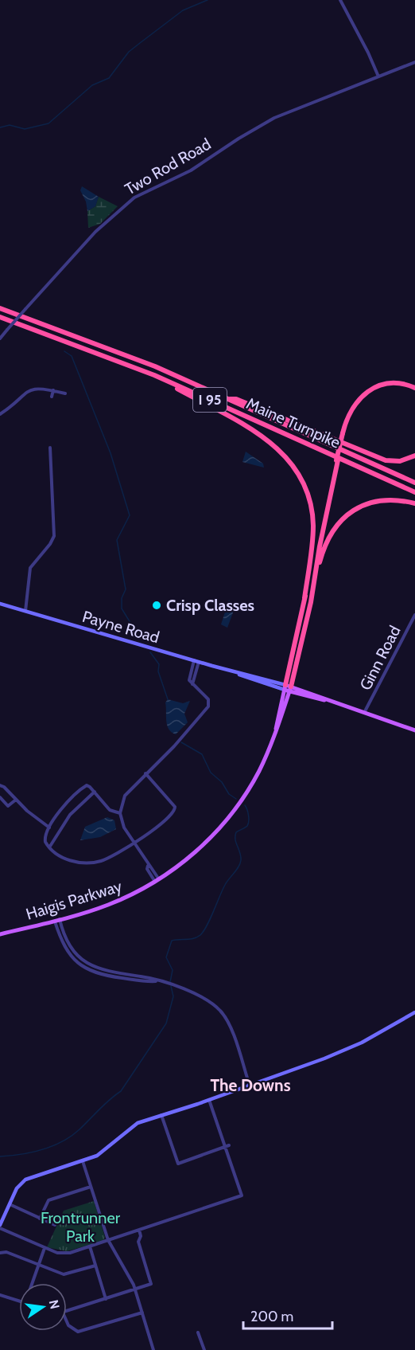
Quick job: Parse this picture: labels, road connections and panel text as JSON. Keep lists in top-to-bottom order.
{
  "streets": {
    "highway": ["I 95", "Maine Turnpike"],
    "main road": ["Payne Road", "Haigis Parkway"],
    "street": ["Two Rod Road", "Ginn Road"]
  },
  "crossings": [
    ["Payne Road", "Ginn Road"],
    ["Payne Road", "Haigis Parkway"]
  ],
  "districts": ["The Downs"],
  "parks": ["Frontrunner Park"],
  "places": ["Crisp Classes"],
  "scale_bar": "200 m",
  "north": "right"
}
